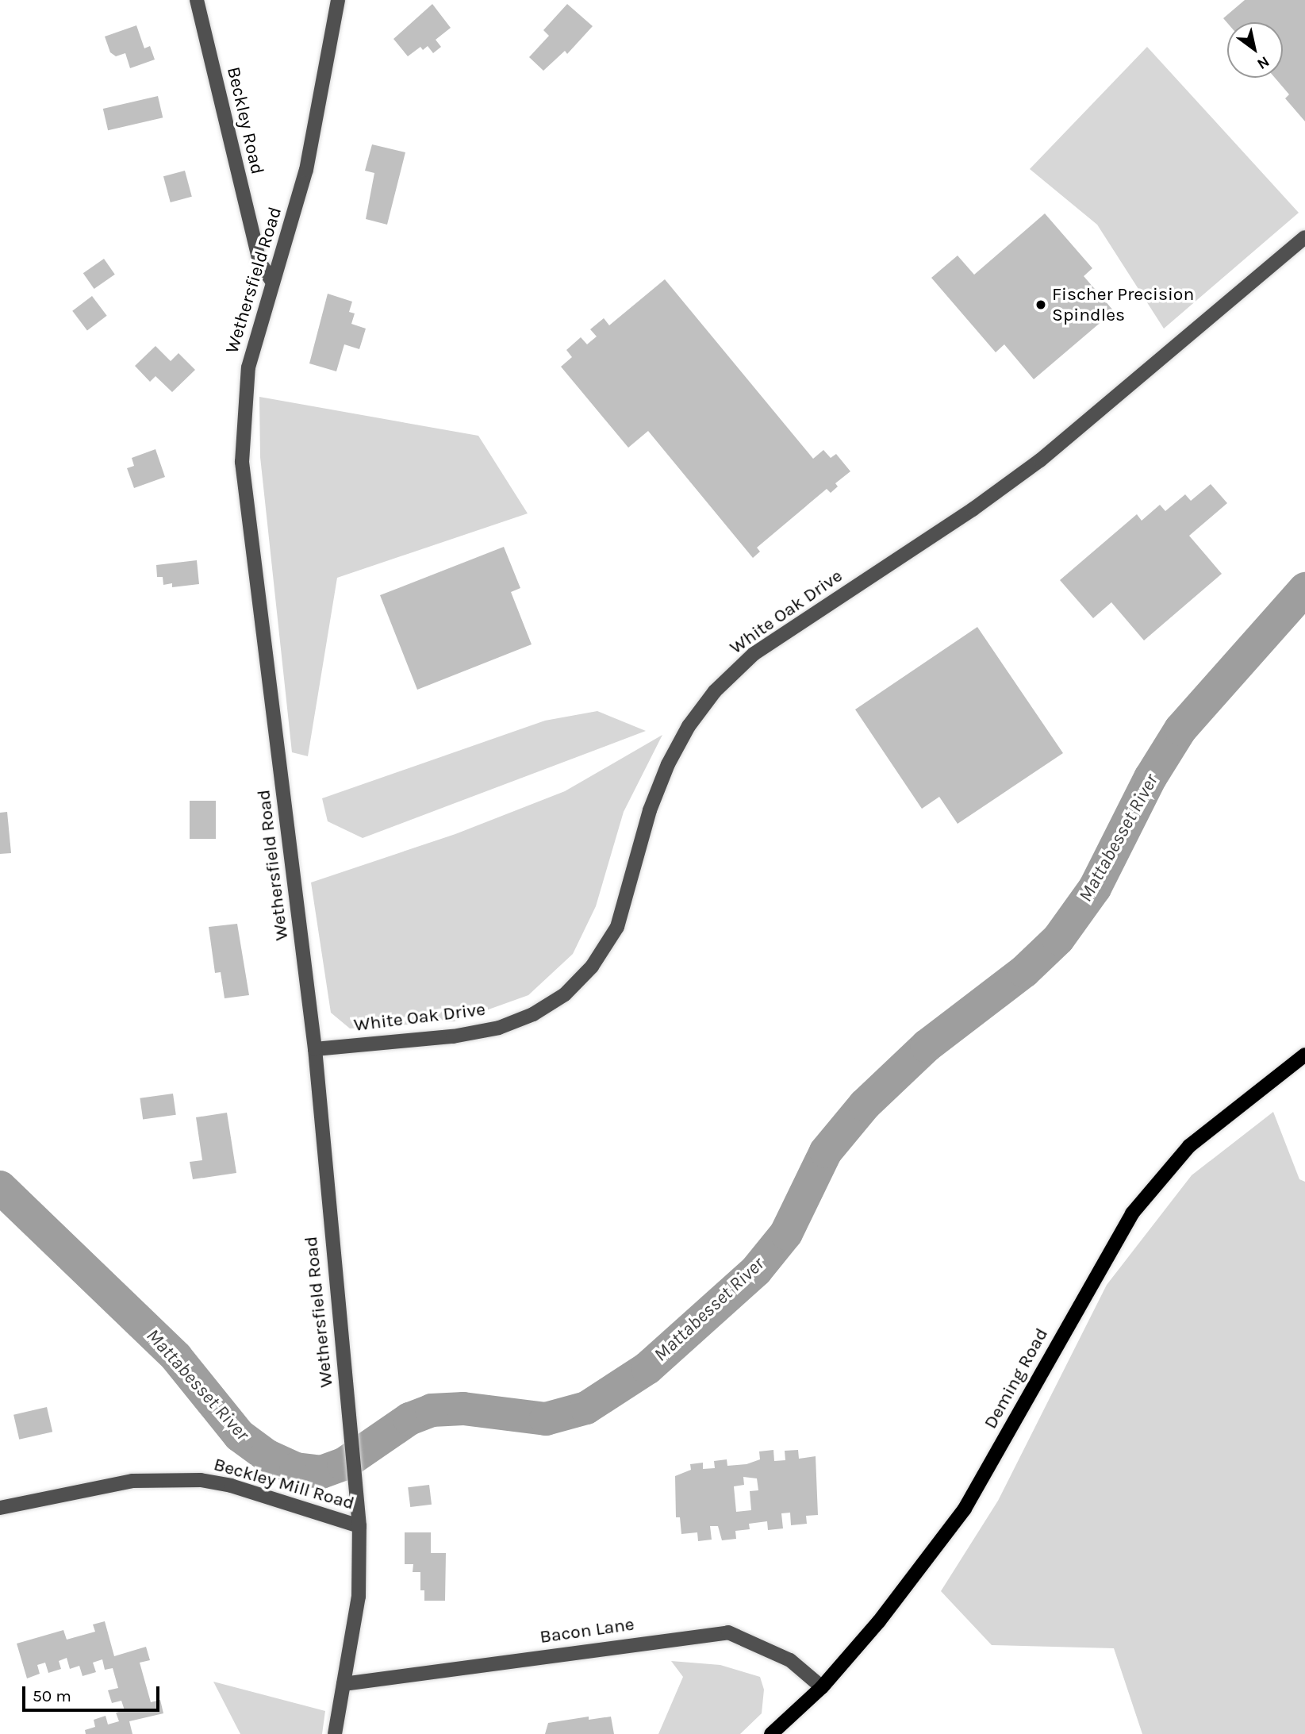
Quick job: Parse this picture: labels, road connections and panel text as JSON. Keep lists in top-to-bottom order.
{
  "streets": {
    "main road": ["Deming Road"],
    "street": [
      "Beckley Road",
      "Wethersfield Road",
      "White Oak Drive",
      "Beckley Mill Road",
      "Bacon Lane"
    ]
  },
  "crossings": [
    ["Beckley Road", "Wethersfield Road"],
    ["Wethersfield Road", "White Oak Drive"],
    ["Wethersfield Road", "Beckley Mill Road"],
    ["Wethersfield Road", "Bacon Lane"],
    ["Deming Road", "Bacon Lane"]
  ],
  "water": ["Mattabesset River"],
  "places": ["Fischer Precision Spindles"],
  "scale_bar": "50 m",
  "north": "bottom right"
}
